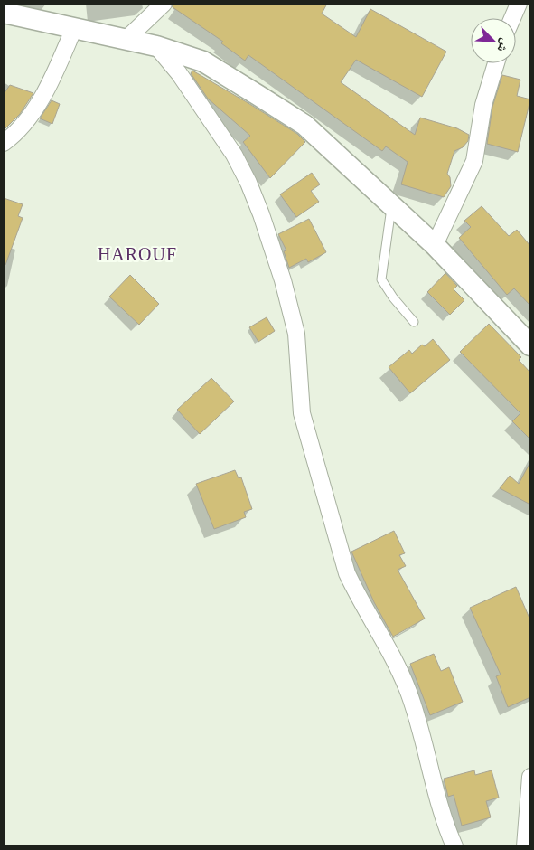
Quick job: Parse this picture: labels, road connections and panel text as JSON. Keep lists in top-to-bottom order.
{
  "districts": ["HAROUF"],
  "north": "bottom right"
}
